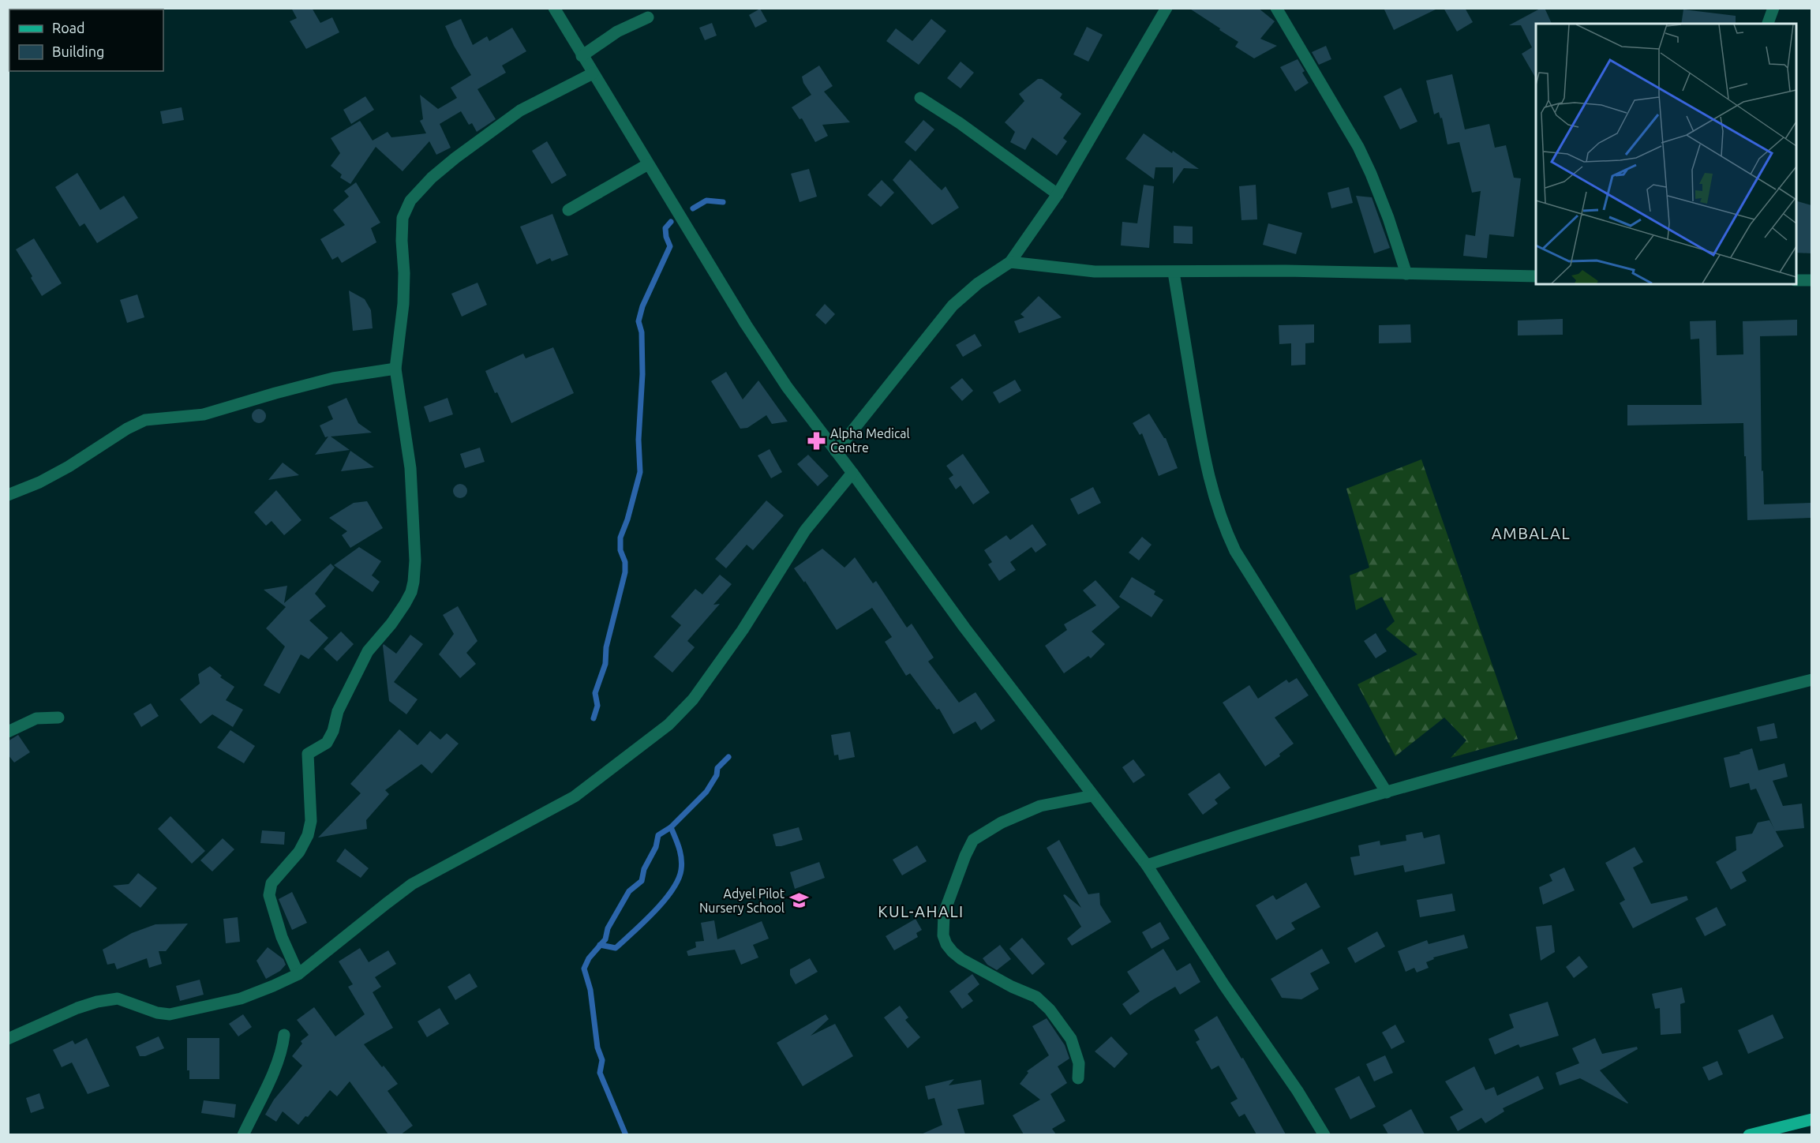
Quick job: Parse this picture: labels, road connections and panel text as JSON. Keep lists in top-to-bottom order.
{
  "districts": ["AMBALAL", "KUL-AHALI"],
  "places": {
    "pharmacy": ["Alpha Medical Centre"],
    "school or university": ["Adyel Pilot Nursery School"]
  },
  "legend": ["Road", "Building"]
}
